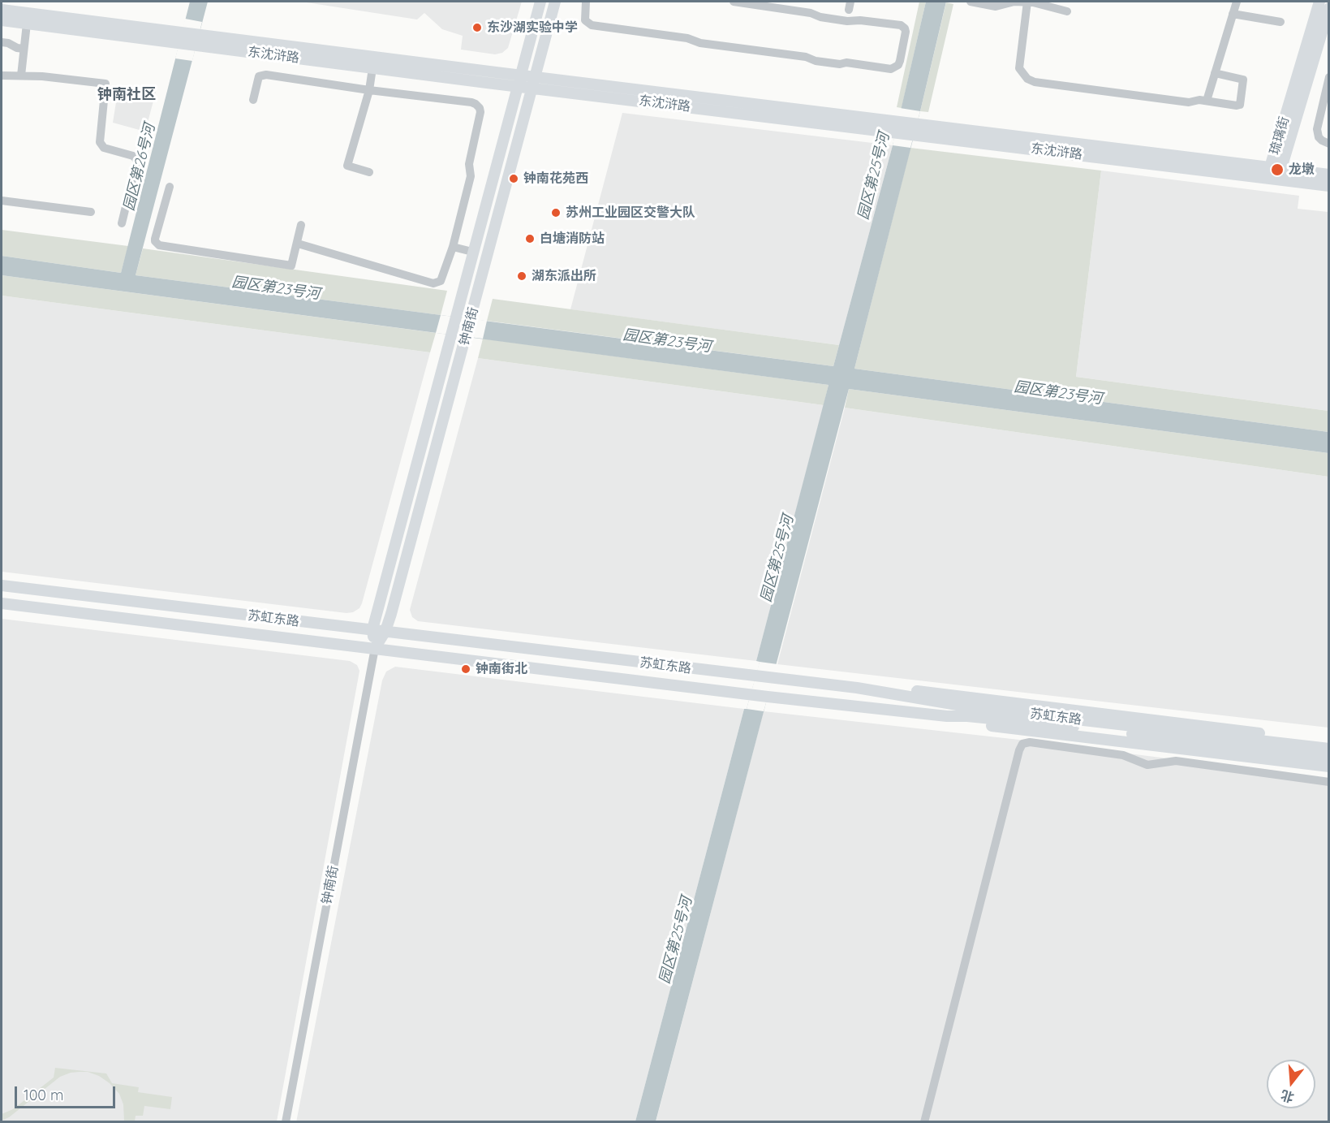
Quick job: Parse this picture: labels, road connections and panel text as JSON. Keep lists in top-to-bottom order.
{
  "streets": {
    "main road": [
      "东沈浒路",
      "琉璃街",
      "钟南街",
      "苏虹东路"
    ]
  },
  "crossings": [
    ["东沈浒路", "琉璃街"],
    ["东沈浒路", "钟南街"],
    ["钟南街", "苏虹东路"]
  ],
  "districts": ["钟南社区"],
  "water": ["园区第26号河", "园区第25号河", "园区第23号河"],
  "places": [
    "东沙湖实验中学",
    "龙墩",
    "钟南花苑西",
    "苏州工业园区交警大队",
    "白塘消防站",
    "湖东派出所",
    "钟南街北"
  ],
  "scale_bar": "100 m",
  "north": "bottom"
}
